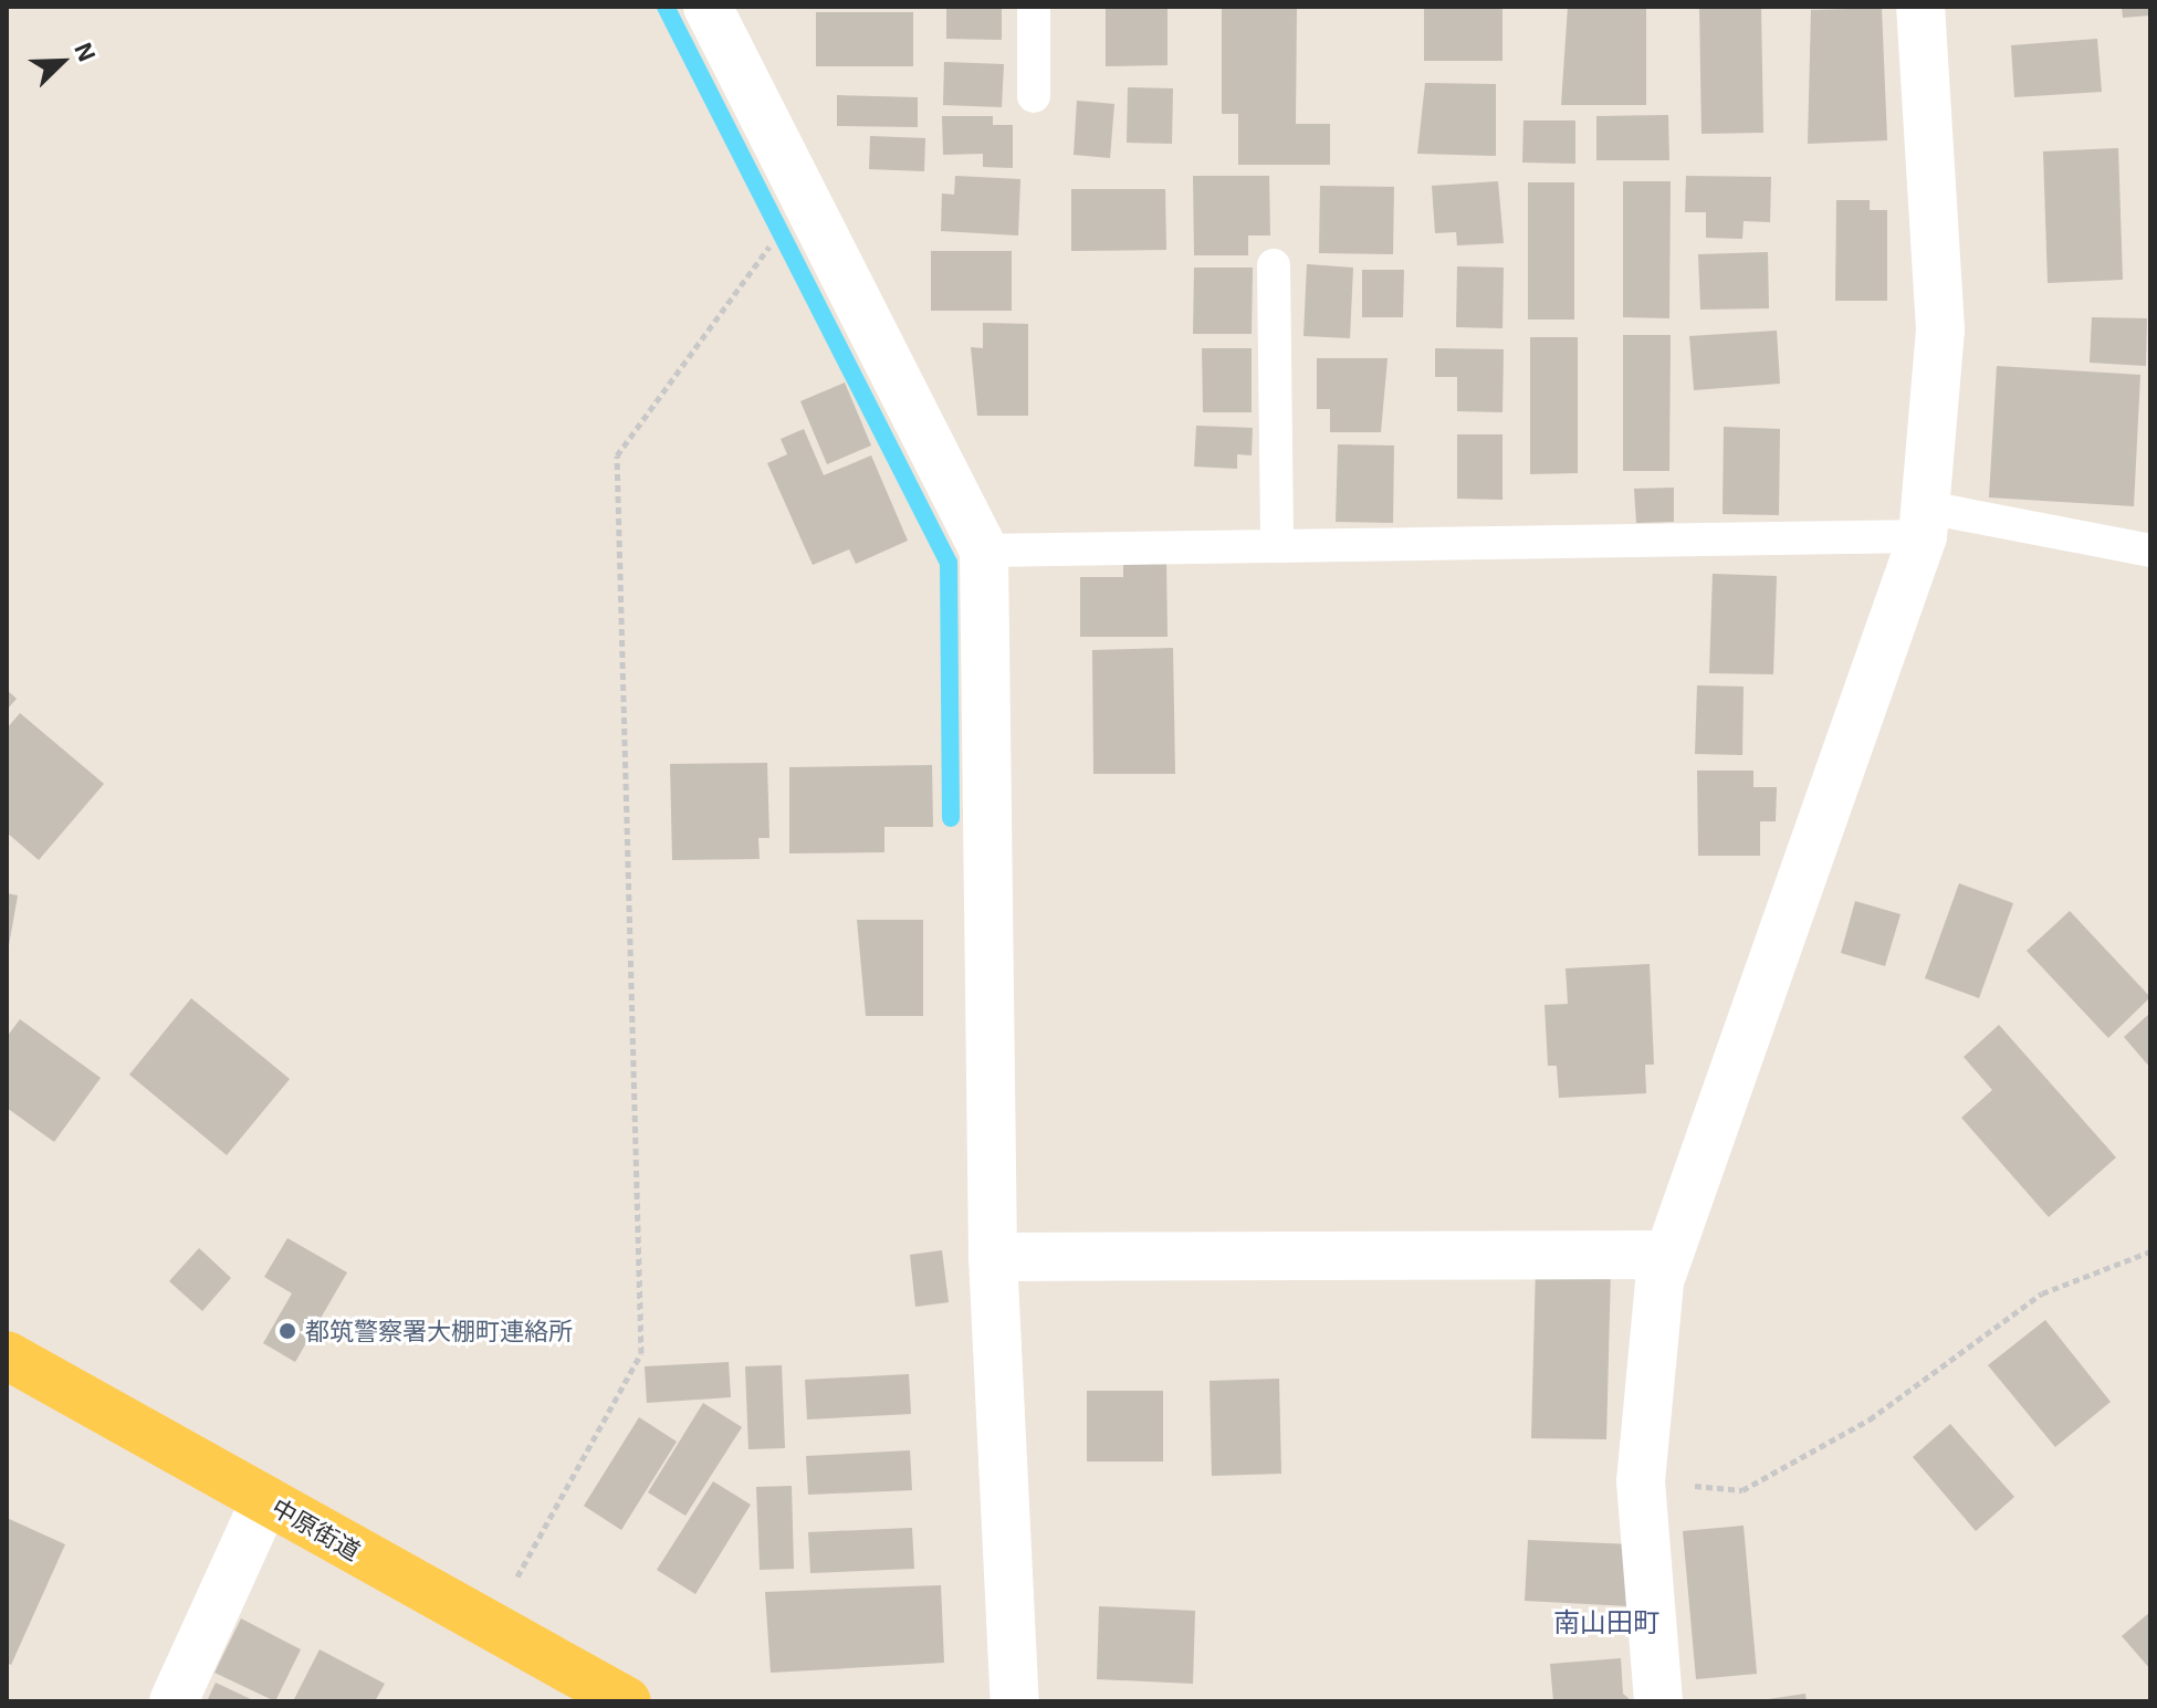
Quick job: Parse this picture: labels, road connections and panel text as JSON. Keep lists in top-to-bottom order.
{
  "streets": {
    "main road": ["中原街道"]
  },
  "districts": ["南山田町"],
  "places": ["都筑警察署大棚町連絡所"],
  "north": "top right"
}
